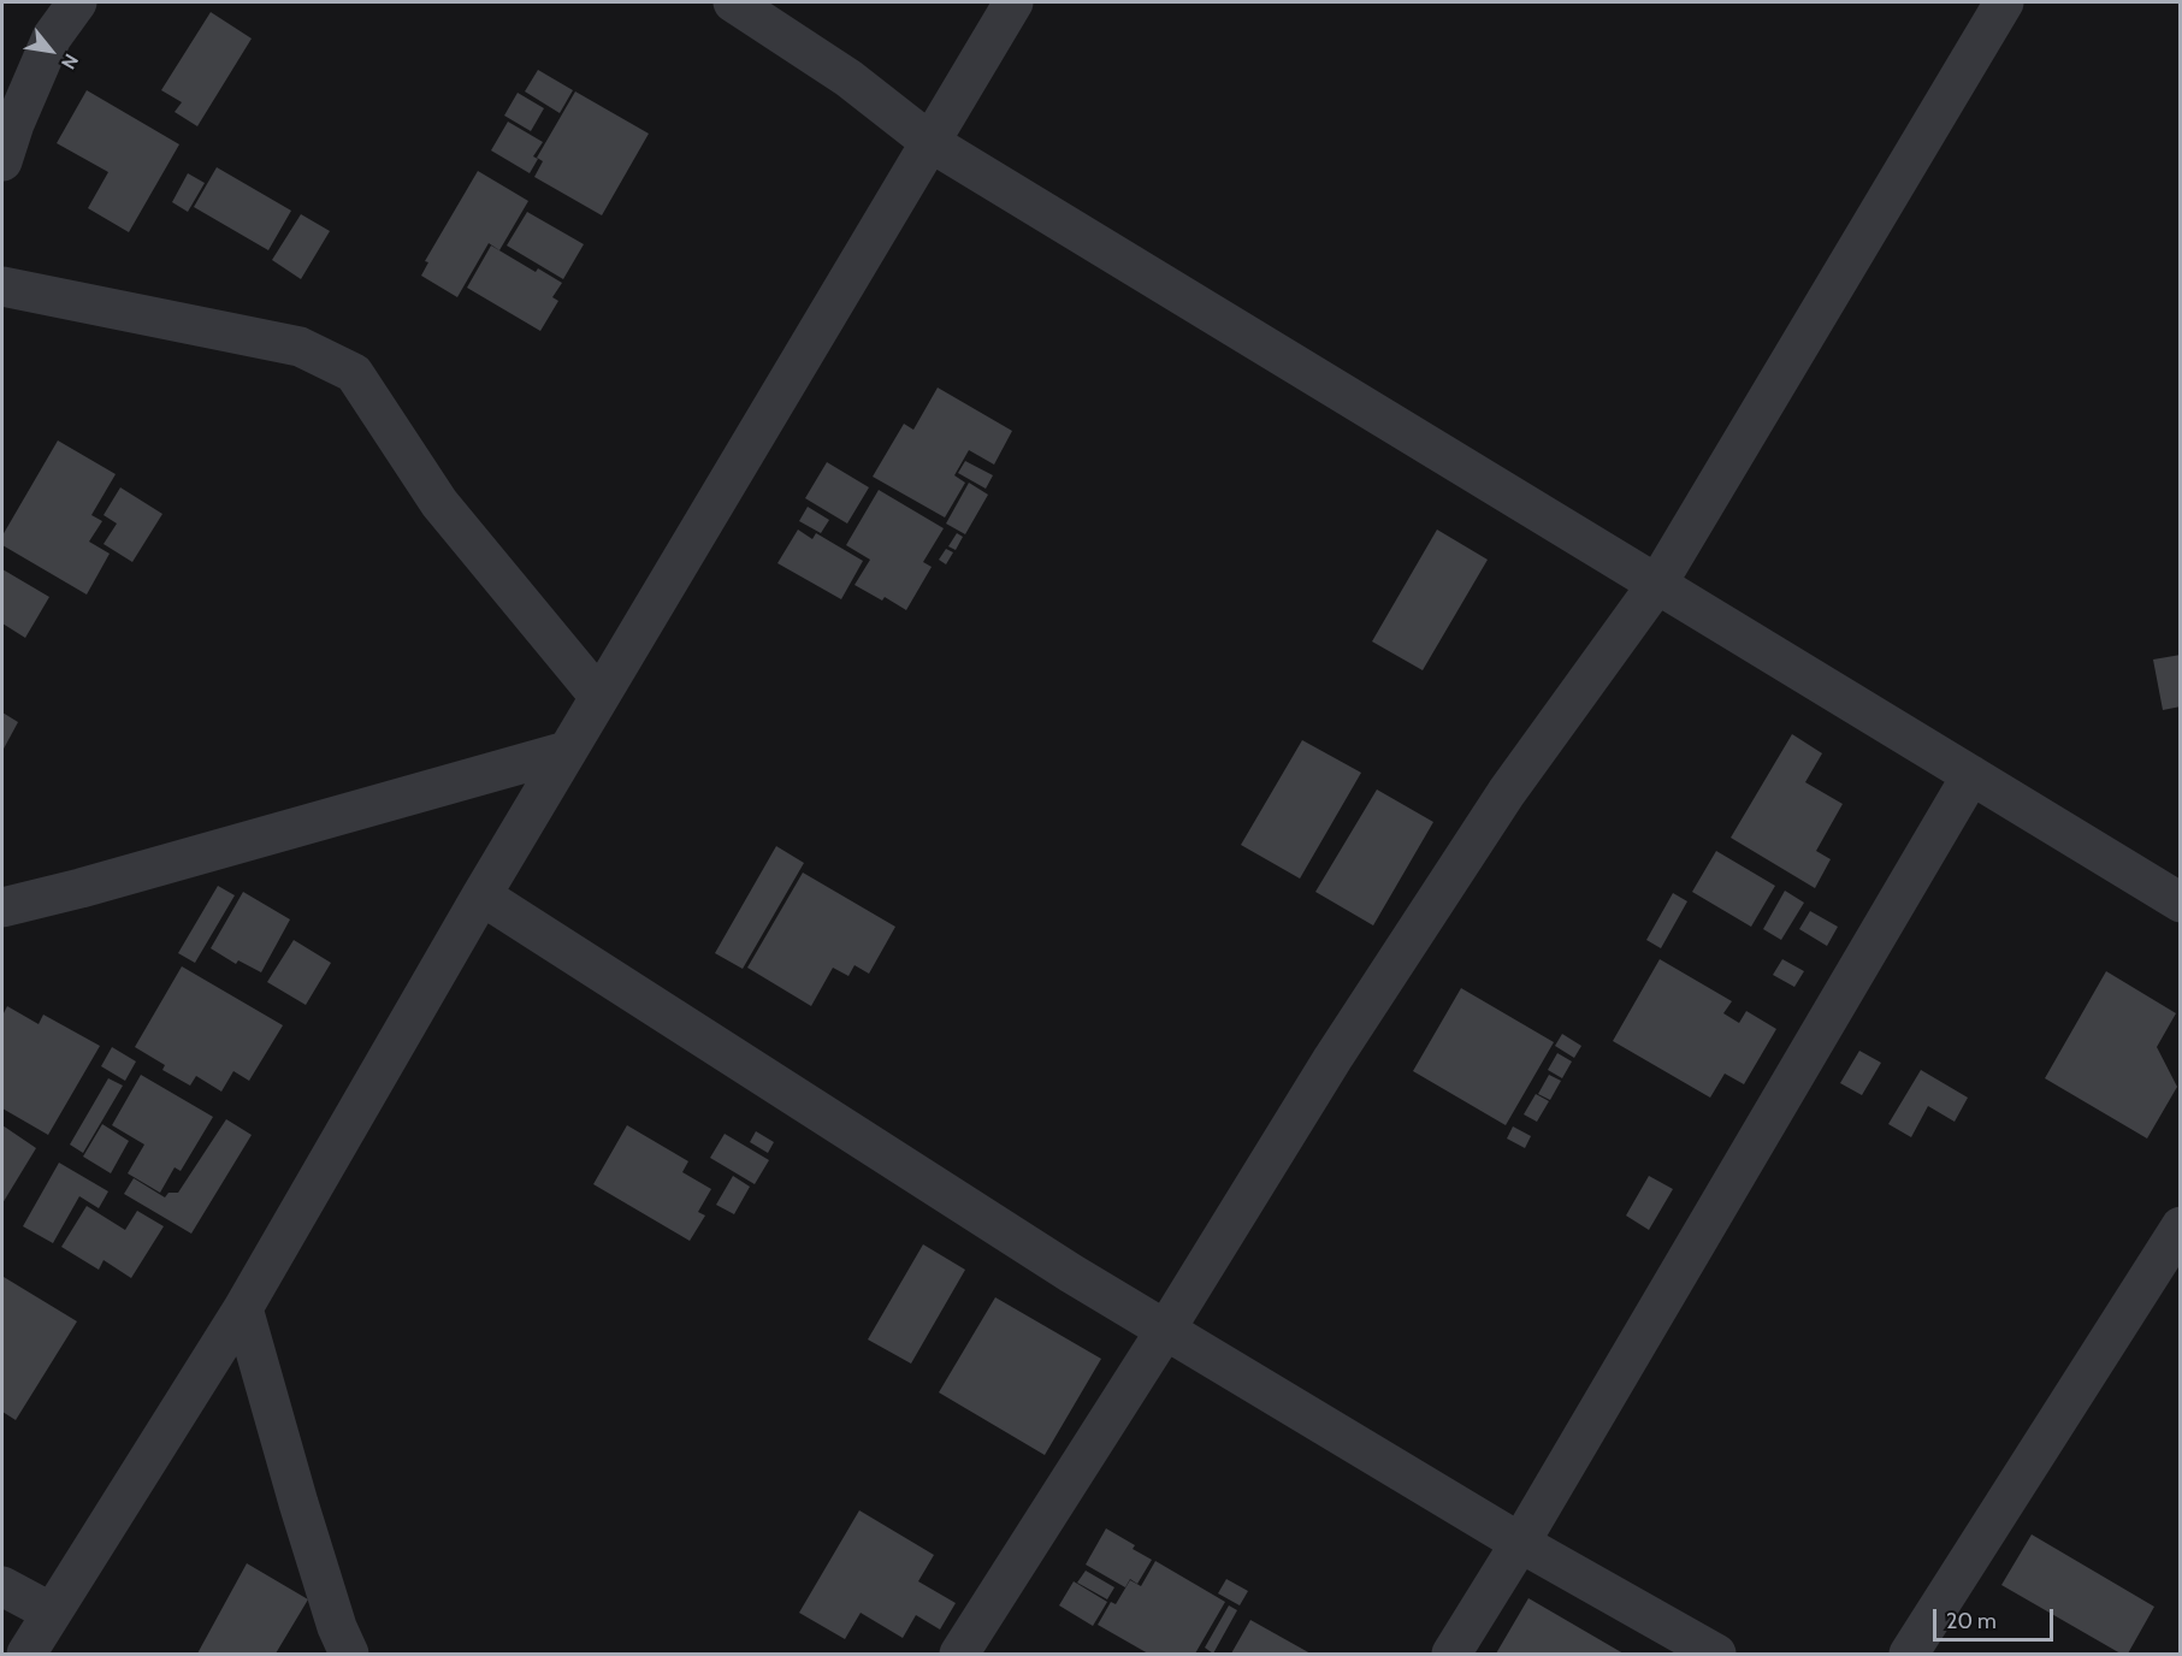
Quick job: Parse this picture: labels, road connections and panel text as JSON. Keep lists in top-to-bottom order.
{
  "scale_bar": "20 m",
  "north": "bottom right"
}
